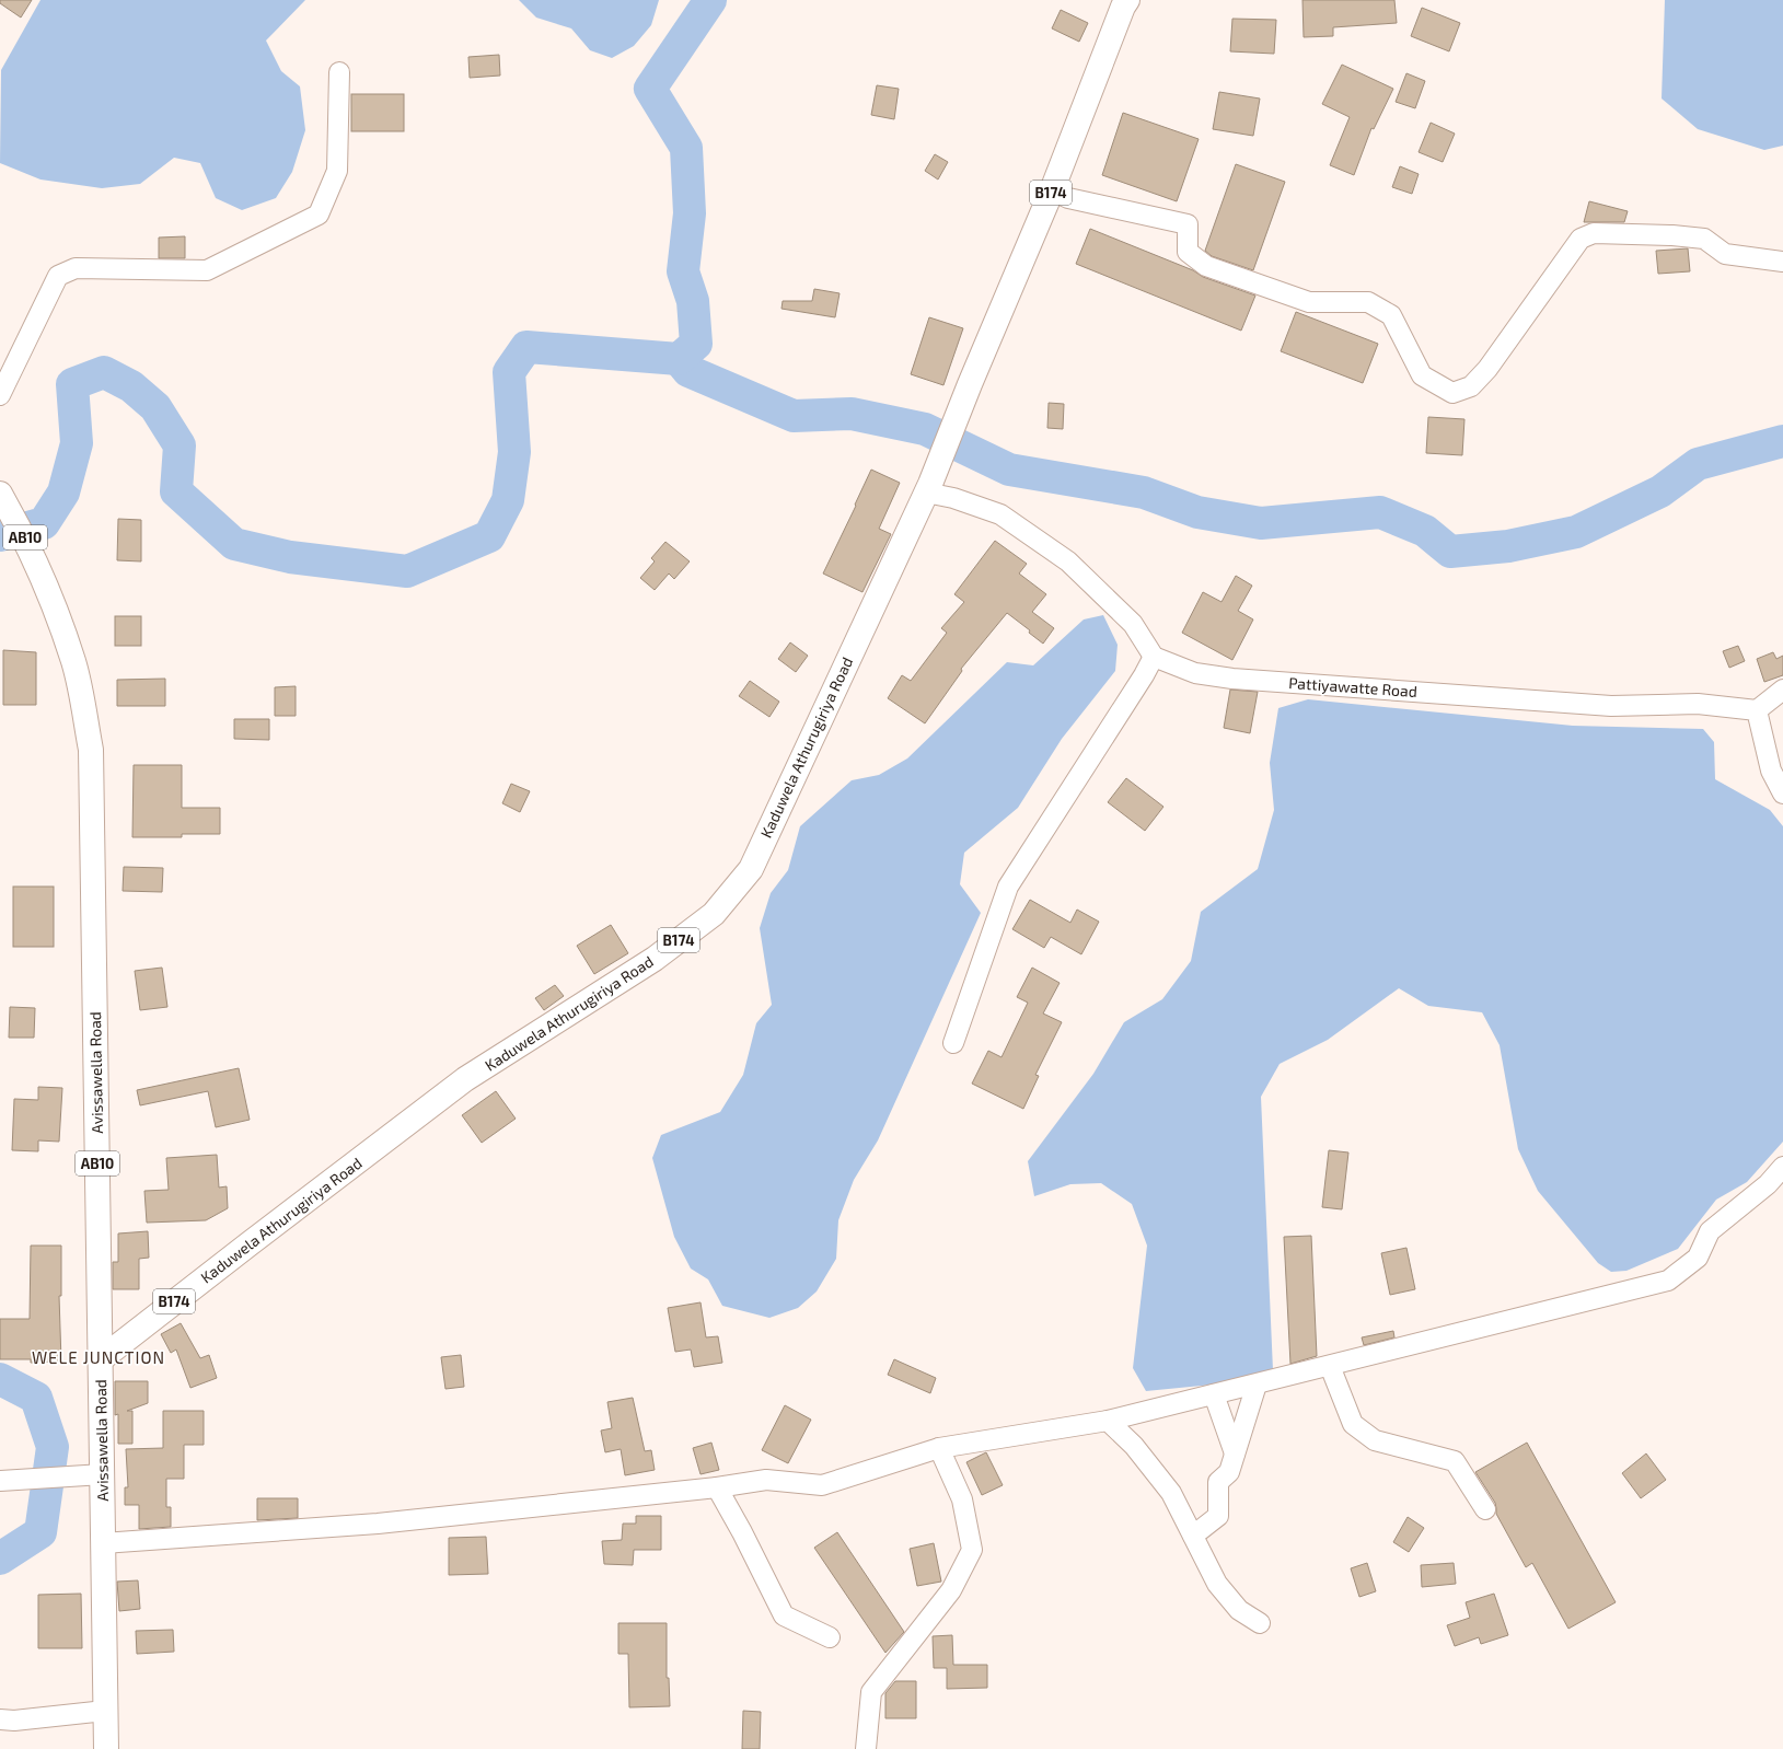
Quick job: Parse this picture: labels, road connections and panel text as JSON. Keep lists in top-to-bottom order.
{
  "streets": {
    "main road": [
      "B174",
      "AB10",
      "Kaduwela Athurugiriya Road",
      "Avissawella Road"
    ],
    "street": ["Pattiyawatte Road"]
  },
  "crossings": [
    ["B174", "Kaduwela Athurugiriya Road"],
    ["Kaduwela Athurugiriya Road", "Avissawella Road"]
  ],
  "districts": ["WELE JUNCTION"]
}
